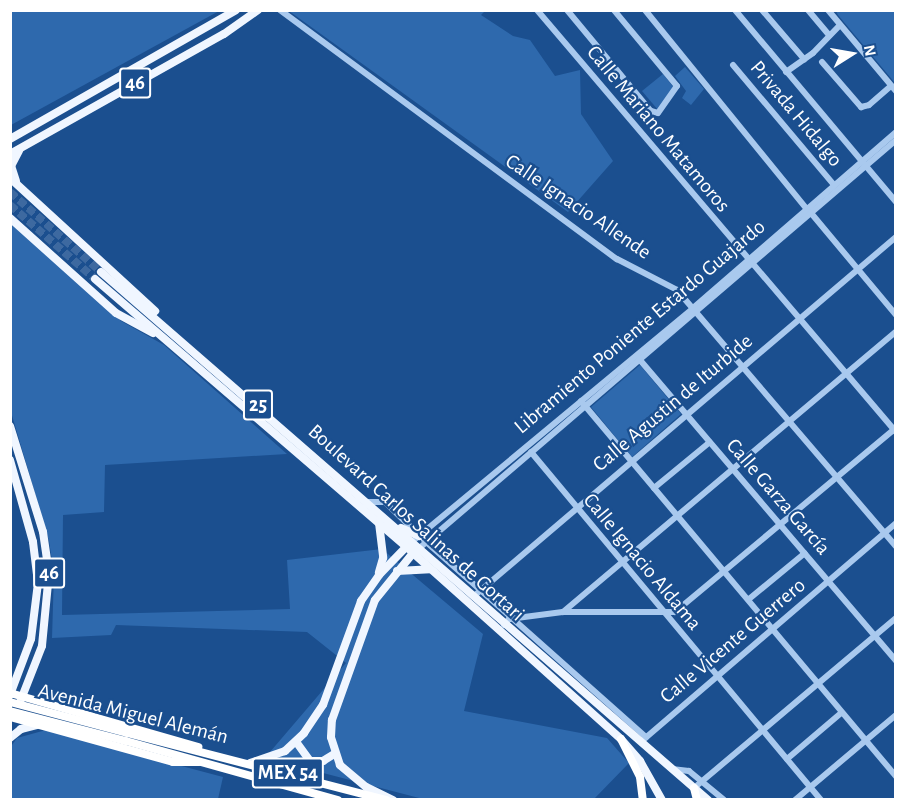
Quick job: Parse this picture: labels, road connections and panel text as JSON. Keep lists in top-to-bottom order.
{
  "streets": {
    "highway": ["Avenida Miguel Alemán", "MEX 54"],
    "main road": ["46", "25", "Boulevard Carlos Salinas de Gortari"],
    "street": [
      "Privada Hidalgo",
      "Calle Mariano Matamoros",
      "Calle Ignacio Allende",
      "Libramiento Poniente Estardo Guajardo",
      "Calle Agustin de Iturbide",
      "Calle Garza García",
      "Calle Ignacio Aldama",
      "Calle Vicente Guerrero"
    ]
  },
  "crossings": [
    ["46", "Avenida Miguel Alemán"],
    ["Privada Hidalgo", "Libramiento Poniente Estardo Guajardo"],
    ["Calle Mariano Matamoros", "Libramiento Poniente Estardo Guajardo"],
    ["Calle Mariano Matamoros", "Calle Agustin de Iturbide"],
    ["Calle Ignacio Allende", "Libramiento Poniente Estardo Guajardo"],
    ["Calle Ignacio Allende", "Calle Agustin de Iturbide"],
    ["Calle Ignacio Allende", "Calle Vicente Guerrero"],
    ["Libramiento Poniente Estardo Guajardo", "Calle Garza García"],
    ["Libramiento Poniente Estardo Guajardo", "Boulevard Carlos Salinas de Gortari"],
    ["Libramiento Poniente Estardo Guajardo", "Calle Ignacio Aldama"],
    ["Calle Agustin de Iturbide", "Calle Garza García"],
    ["Calle Agustin de Iturbide", "Boulevard Carlos Salinas de Gortari"],
    ["Calle Agustin de Iturbide", "Calle Ignacio Aldama"],
    ["Calle Garza García", "Calle Vicente Guerrero"],
    ["Boulevard Carlos Salinas de Gortari", "Calle Vicente Guerrero"],
    ["Calle Ignacio Aldama", "Calle Vicente Guerrero"]
  ],
  "north": "right"
}
